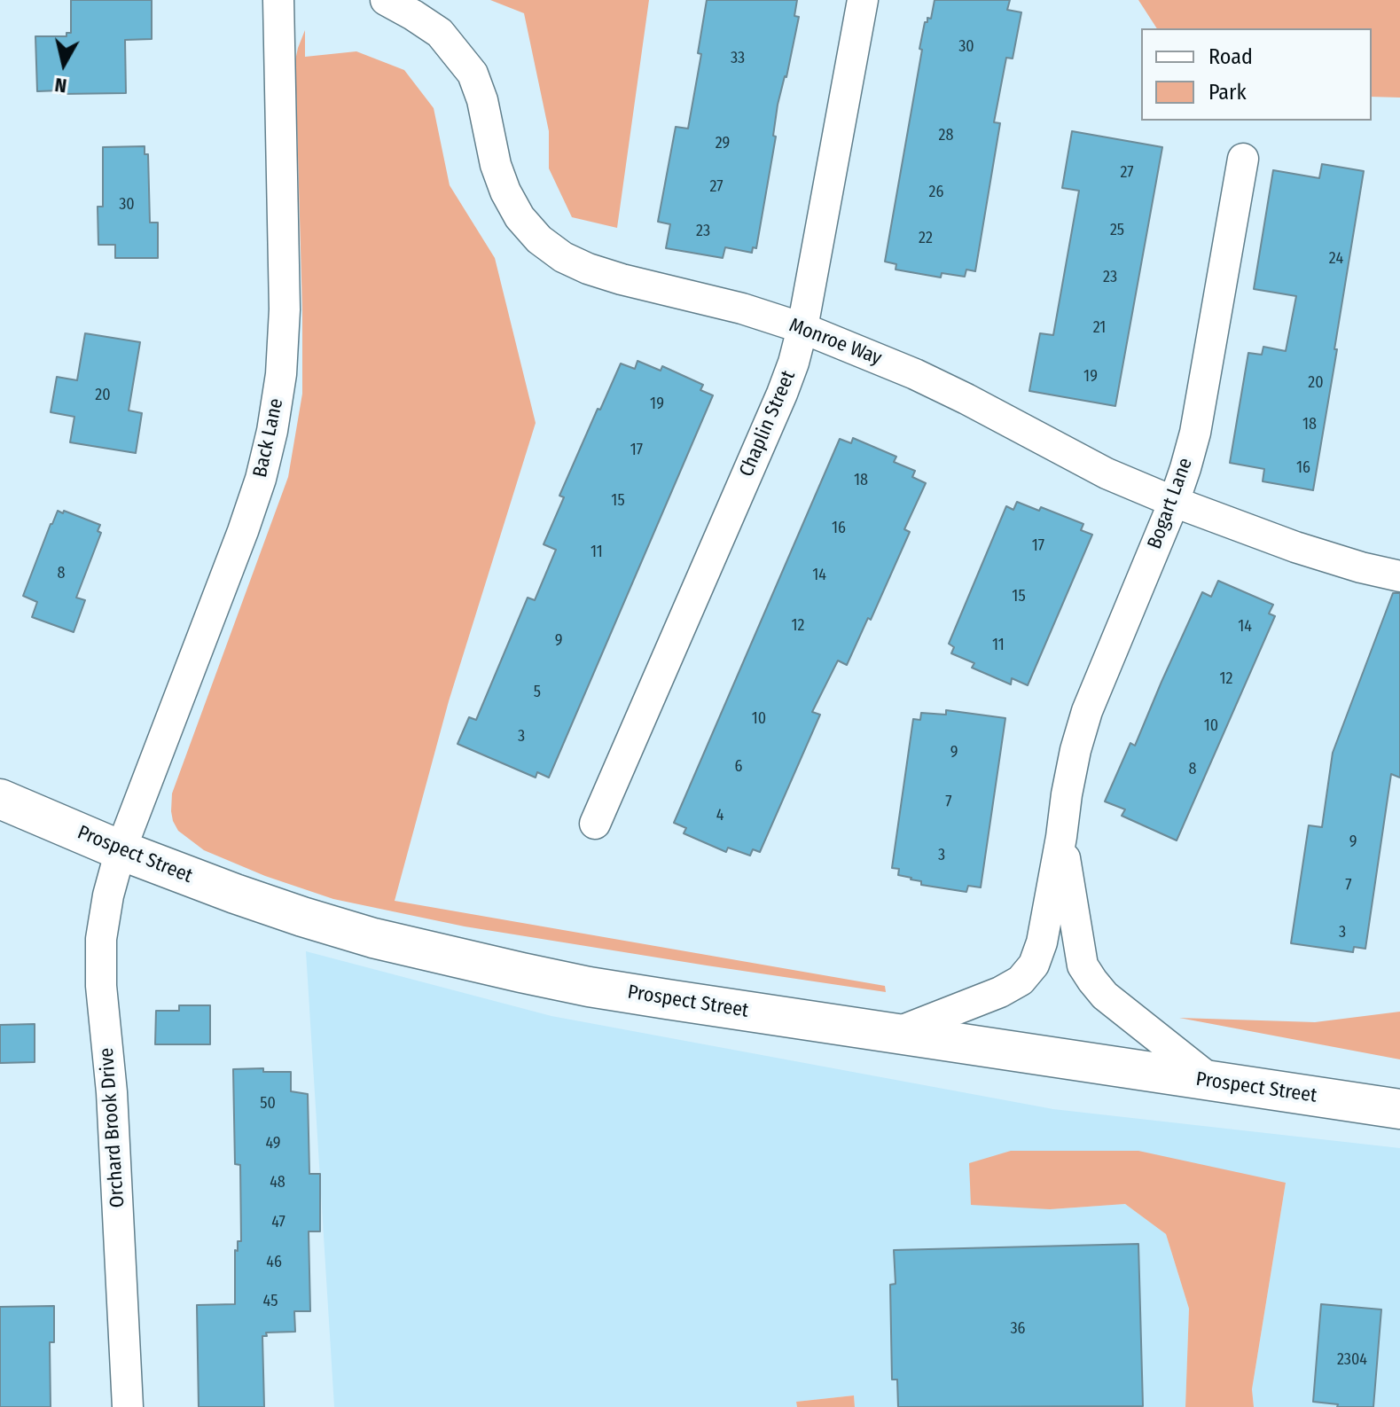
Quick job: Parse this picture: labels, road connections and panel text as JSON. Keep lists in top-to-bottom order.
{
  "streets": {
    "main road": ["Prospect Street"],
    "street": [
      "Monroe Way",
      "Chaplin Street",
      "Back Lane",
      "Bogart Lane",
      "Orchard Brook Drive"
    ]
  },
  "crossings": [
    ["Monroe Way", "Chaplin Street"],
    ["Monroe Way", "Bogart Lane"],
    ["Back Lane", "Prospect Street"],
    ["Back Lane", "Orchard Brook Drive"],
    ["Bogart Lane", "Prospect Street"],
    ["Prospect Street", "Orchard Brook Drive"]
  ],
  "house_numbers": [
    "30",
    "33",
    "28",
    "29",
    "27",
    "27",
    "26",
    "30",
    "25",
    "23",
    "22",
    "24",
    "23",
    "21",
    "19",
    "20",
    "20",
    "19",
    "18",
    "17",
    "16",
    "18",
    "15",
    "16",
    "17",
    "11",
    "8",
    "14",
    "15",
    "12",
    "14",
    "9",
    "11",
    "12",
    "5",
    "10",
    "10",
    "3",
    "9",
    "6",
    "8",
    "7",
    "4",
    "9",
    "3",
    "7",
    "3",
    "50",
    "49",
    "48",
    "47",
    "46",
    "45",
    "36",
    "2304"
  ],
  "legend": ["Road", "Park"],
  "north": "bottom"
}
